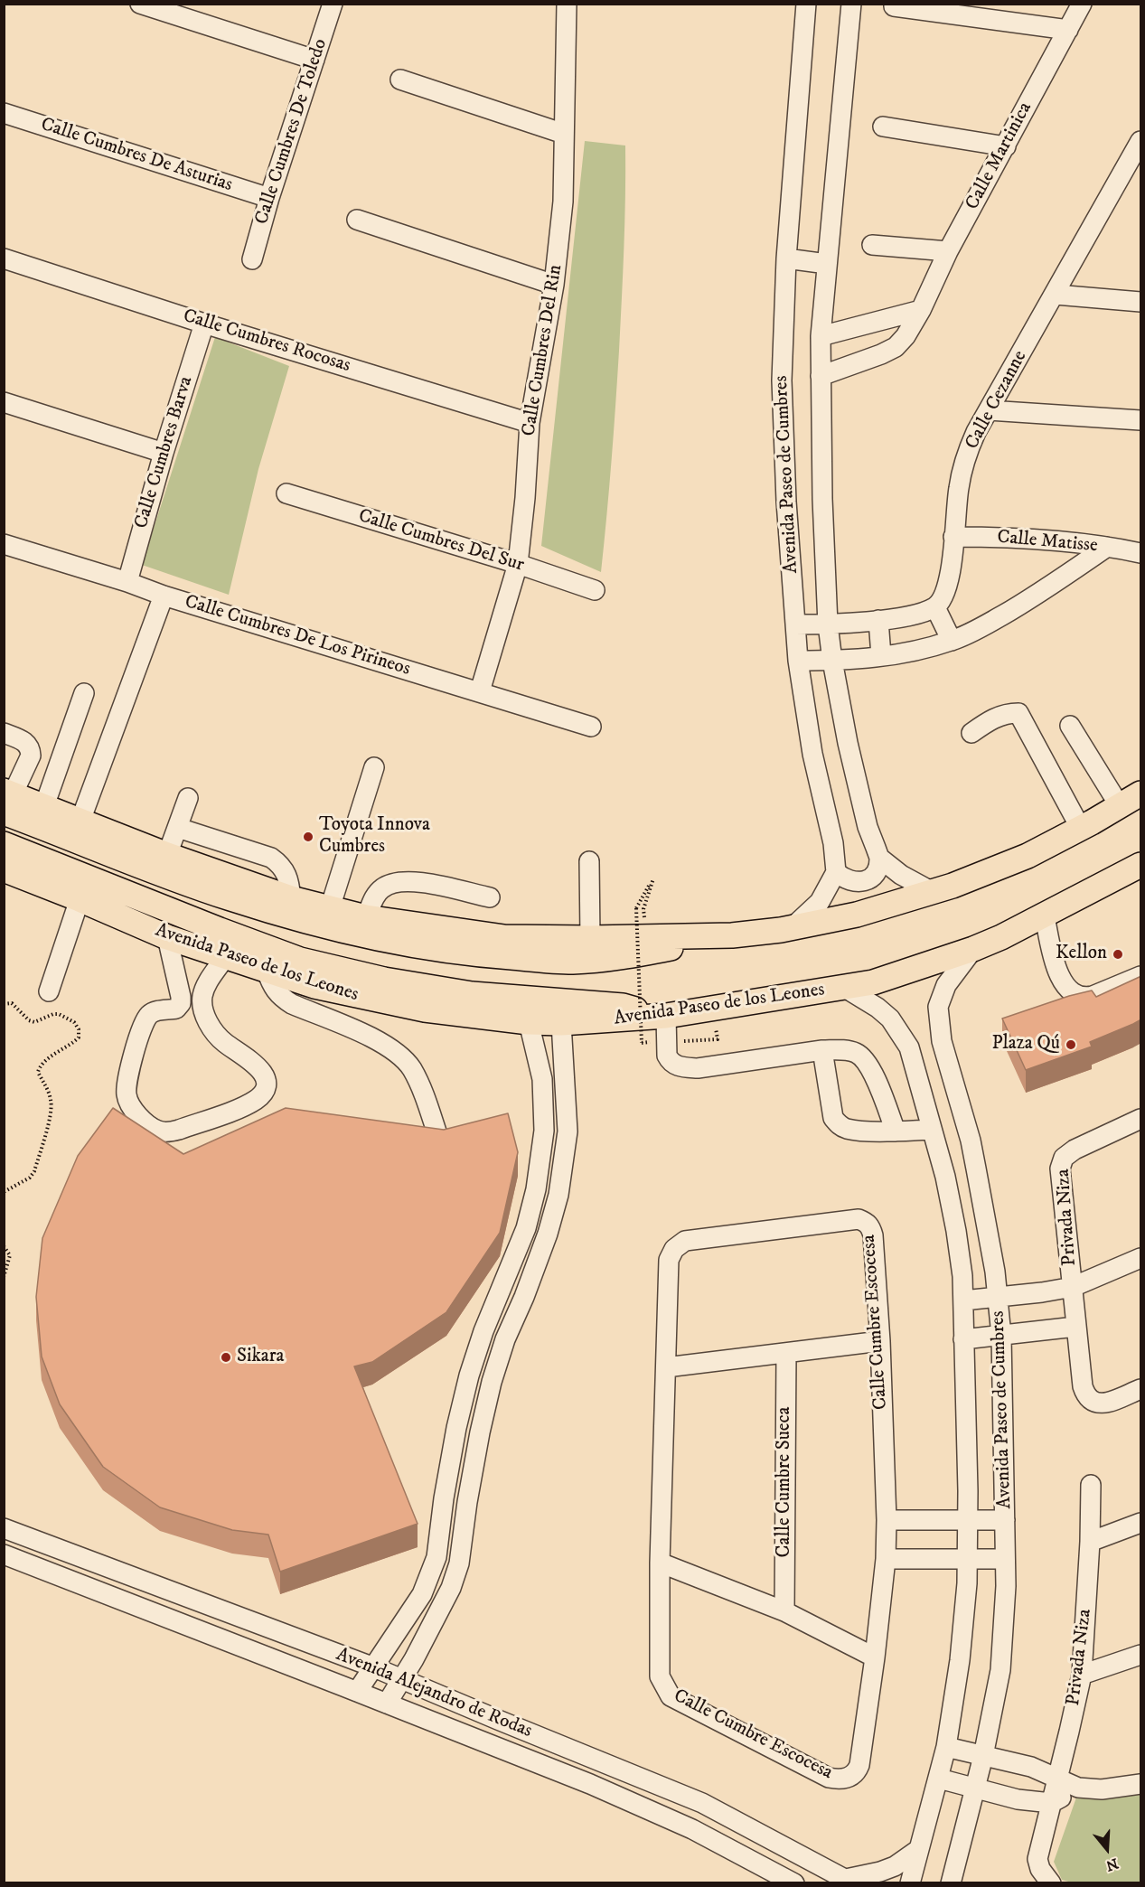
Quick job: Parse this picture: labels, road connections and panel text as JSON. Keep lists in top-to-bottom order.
{
  "streets": {
    "main road": ["Avenida Paseo de los Leones"],
    "street": [
      "Calle Cumbres De Toledo",
      "Calle Cumbres De Asturias",
      "Calle Martinica",
      "Calle Cumbres Rocosas",
      "Calle Cumbres Del Rin",
      "Calle Cezanne",
      "Calle Cumbres Barva",
      "Avenida Paseo de Cumbres",
      "Calle Cumbres Del Sur",
      "Calle Matisse",
      "Calle Cumbres De Los Pirineos",
      "Privada Niza",
      "Calle Cumbre Escocesa",
      "Calle Cumbre Sueca",
      "Avenida Alejandro de Rodas"
    ]
  },
  "crossings": [
    ["Calle Cumbres De Toledo", "Calle Cumbres De Asturias"],
    ["Calle Martinica", "Avenida Paseo de Cumbres"],
    ["Calle Cumbres Rocosas", "Calle Cumbres Del Rin"],
    ["Calle Cumbres Rocosas", "Calle Cumbres Barva"],
    ["Calle Cumbres Del Rin", "Calle Cumbres Del Sur"],
    ["Calle Cumbres Del Rin", "Calle Cumbres De Los Pirineos"],
    ["Calle Cezanne", "Calle Matisse"],
    ["Calle Cumbres Barva", "Calle Cumbres De Los Pirineos"],
    ["Avenida Paseo de Cumbres", "Avenida Paseo de los Leones"]
  ],
  "places": [
    "Toyota Innova Cumbres",
    "Kellon",
    "Plaza Qú",
    "Sikara"
  ],
  "north": "bottom"
}
